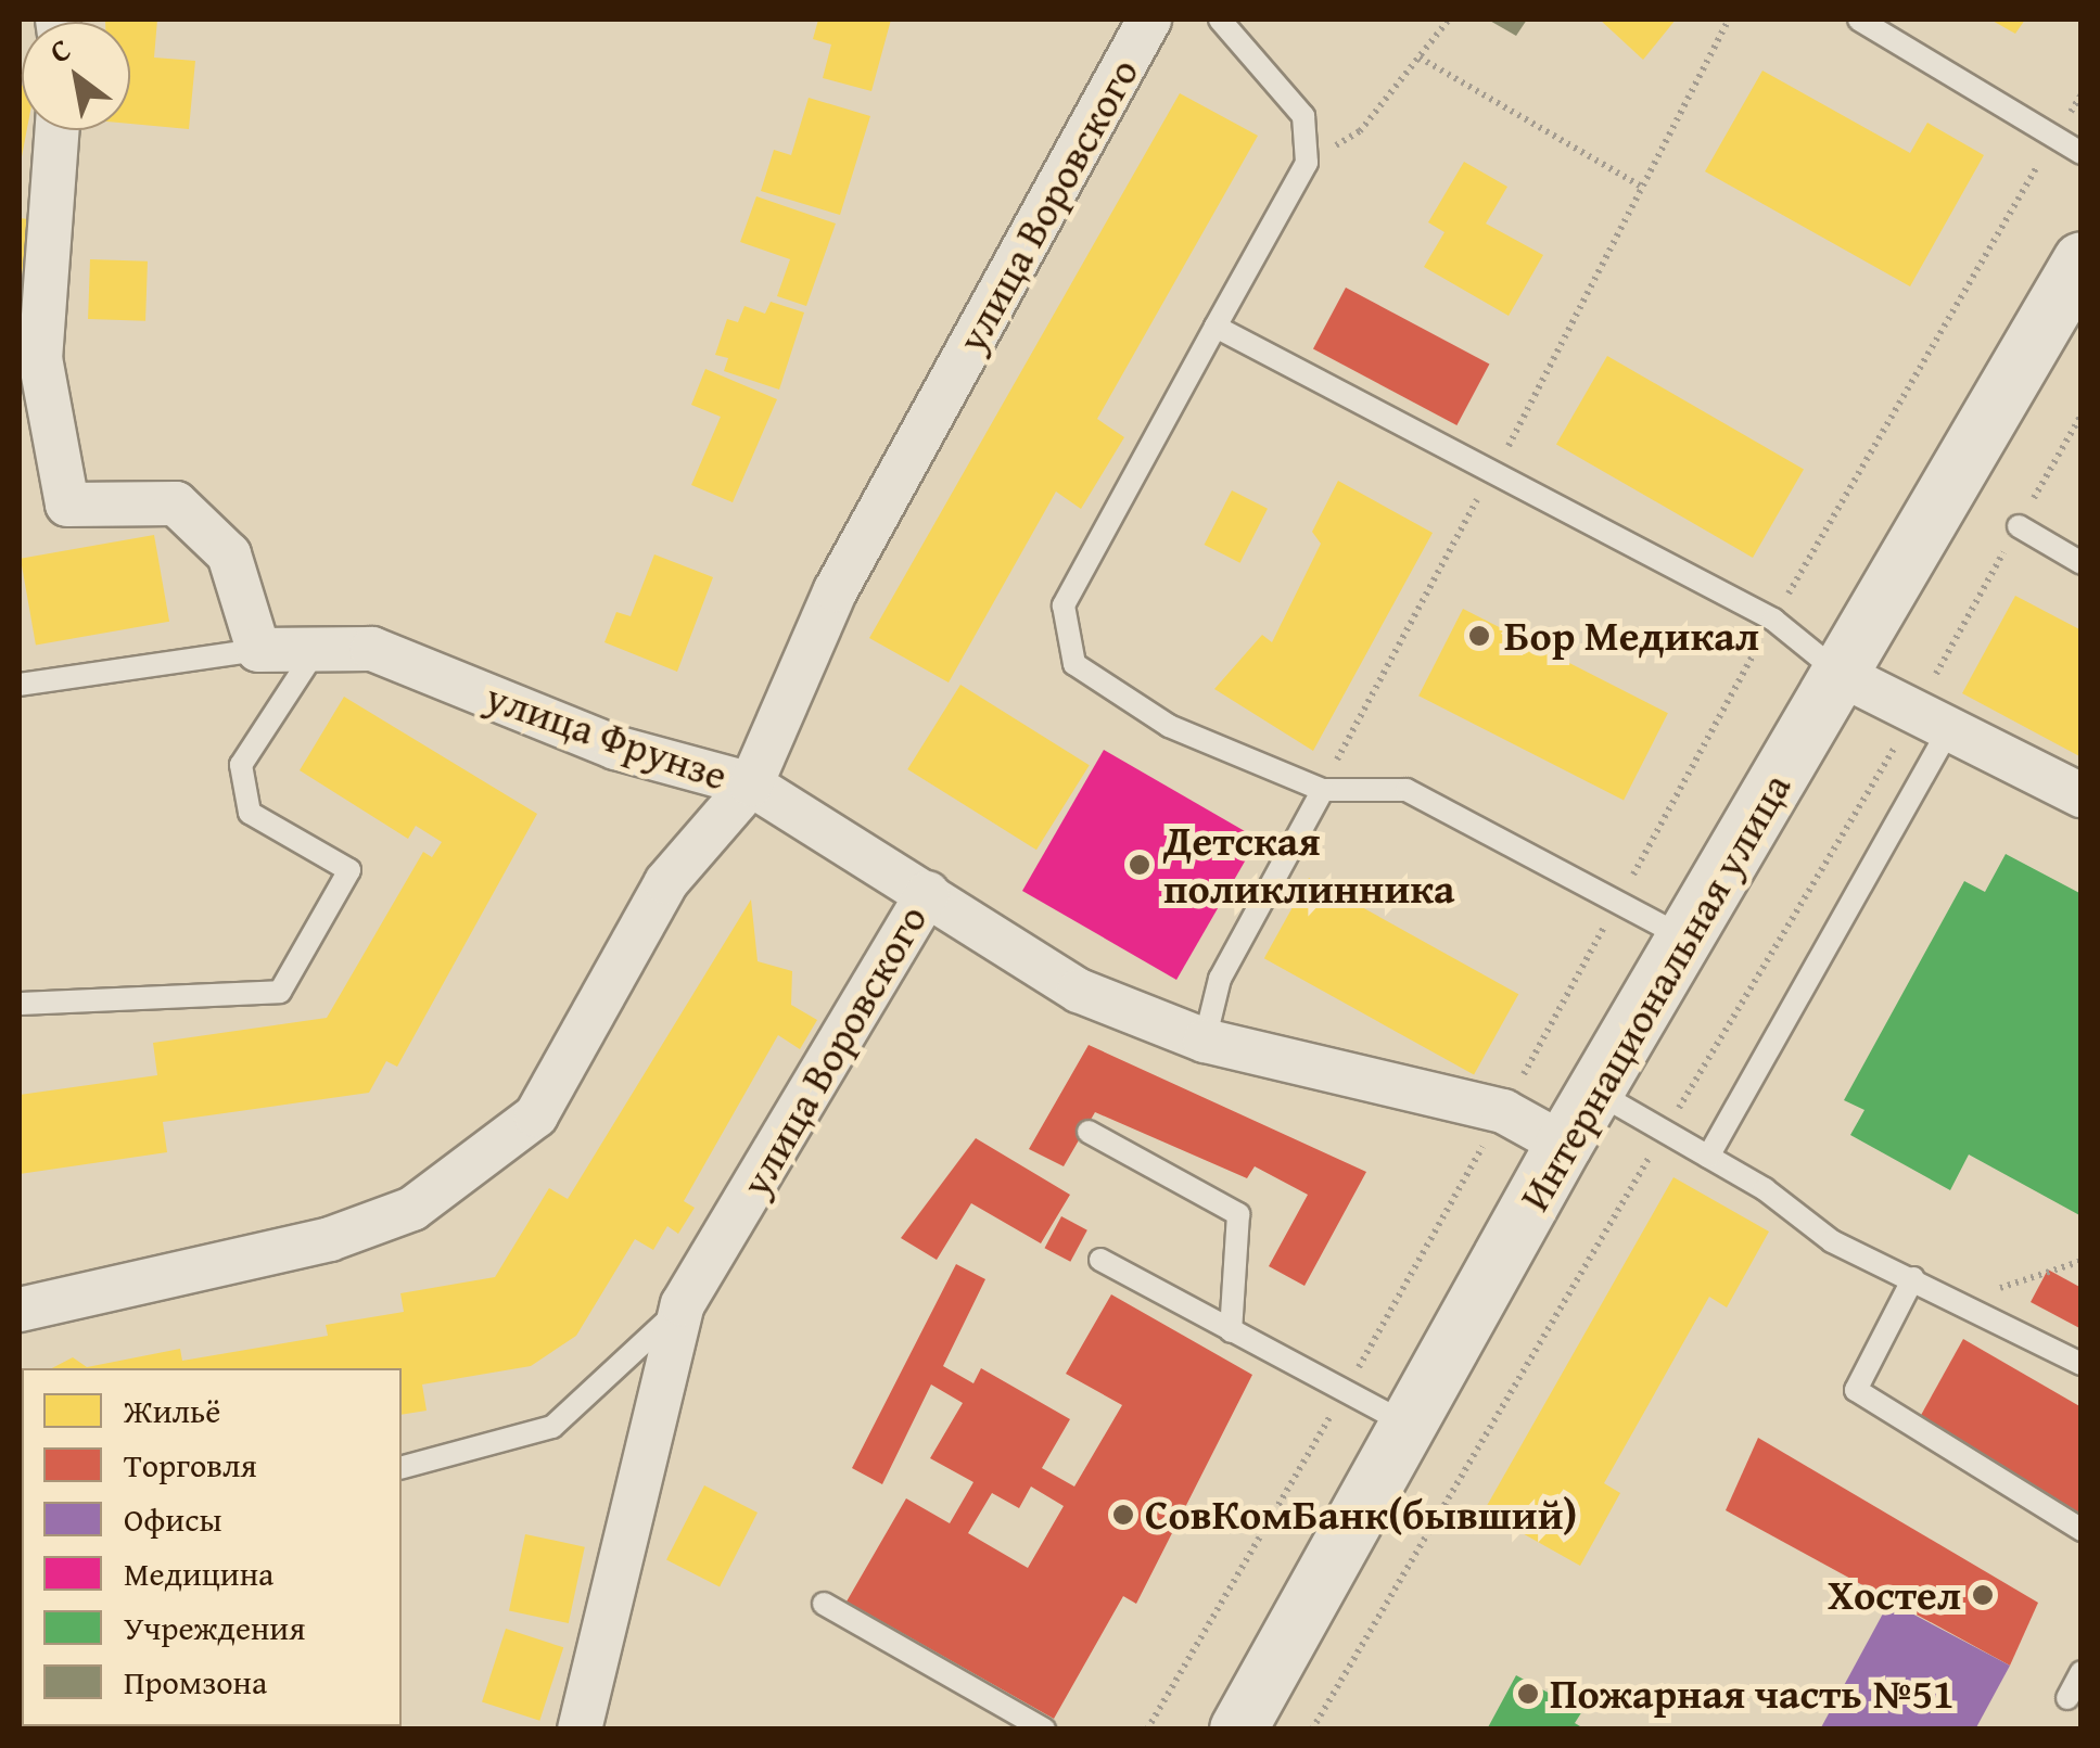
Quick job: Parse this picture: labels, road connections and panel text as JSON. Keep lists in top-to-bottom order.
{
  "streets": {
    "street": ["улица Воровского", "улица Фрунзе", "Интернациональная улица"]
  },
  "crossings": [
    ["улица Воровского", "улица Фрунзе"]
  ],
  "places": [
    "Бор Медикал",
    "Детская поликлинника",
    "СовКомБанк(бывший)",
    "Хостел",
    "Пожарная часть №51"
  ],
  "legend": [
    "Жильё",
    "Торговля",
    "Офисы",
    "Медицина",
    "Учреждения",
    "Промзона"
  ],
  "north": "top left"
}
